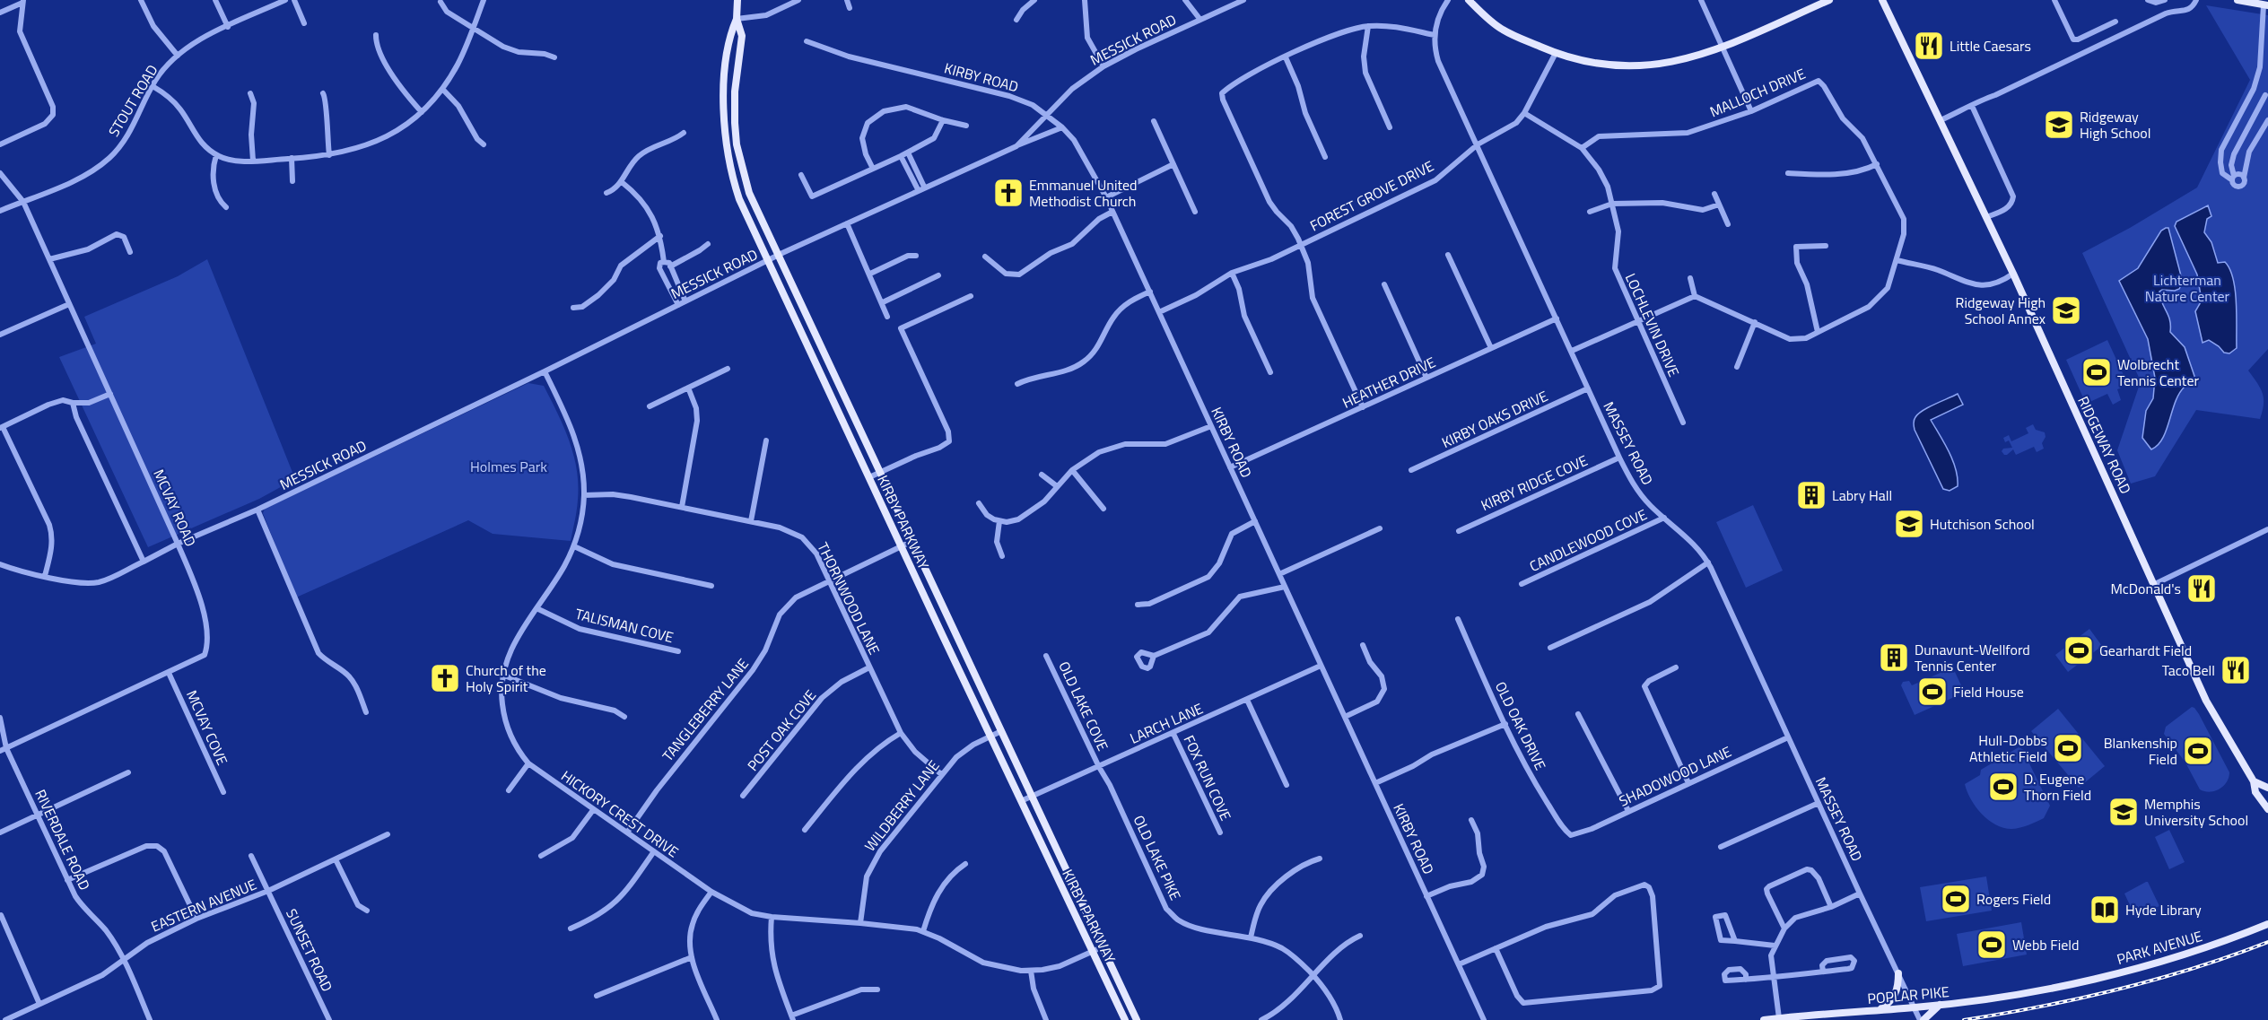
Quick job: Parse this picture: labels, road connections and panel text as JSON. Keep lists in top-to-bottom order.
{
  "streets": {
    "main road": [
      "RIDGEWAY ROAD",
      "KIRBY PARKWAY",
      "PARK AVENUE",
      "POPLAR PIKE"
    ],
    "street": [
      "MESSICK ROAD",
      "KIRBY ROAD",
      "MALLOCH DRIVE",
      "STOUT ROAD",
      "FOREST GROVE DRIVE",
      "LOCHLEVIN DRIVE",
      "HEATHER DRIVE",
      "KIRBY OAKS DRIVE",
      "MASSEY ROAD",
      "KIRBY RIDGE COVE",
      "MCVAY ROAD",
      "CANDLEWOOD COVE",
      "THORNWOOD LANE",
      "TALISMAN COVE",
      "OLD LAKE COVE",
      "TANGLEBERRY LANE",
      "LARCH LANE",
      "OLD OAK DRIVE",
      "MCVAY COVE",
      "POST OAK COVE",
      "SHADOWOOD LANE",
      "FOX RUN COVE",
      "WILDBERRY LANE",
      "HICKORY CREST DRIVE",
      "RIVERDALE ROAD",
      "OLD LAKE PIKE",
      "EASTERN AVENUE",
      "SUNSET ROAD"
    ]
  },
  "crossings": [
    ["MESSICK ROAD", "KIRBY ROAD"],
    ["MESSICK ROAD", "MCVAY ROAD"],
    ["MESSICK ROAD", "KIRBY PARKWAY"],
    ["MESSICK ROAD", "HICKORY CREST DRIVE"],
    ["KIRBY ROAD", "FOREST GROVE DRIVE"],
    ["KIRBY ROAD", "HEATHER DRIVE"],
    ["KIRBY ROAD", "LARCH LANE"],
    ["MALLOCH DRIVE", "LOCHLEVIN DRIVE"],
    ["STOUT ROAD", "MCVAY ROAD"],
    ["FOREST GROVE DRIVE", "LOCHLEVIN DRIVE"],
    ["FOREST GROVE DRIVE", "MASSEY ROAD"],
    ["HEATHER DRIVE", "MASSEY ROAD"],
    ["KIRBY OAKS DRIVE", "MASSEY ROAD"],
    ["MASSEY ROAD", "KIRBY RIDGE COVE"],
    ["MASSEY ROAD", "CANDLEWOOD COVE"],
    ["MASSEY ROAD", "SHADOWOOD LANE"],
    ["MASSEY ROAD", "POPLAR PIKE"],
    ["MCVAY ROAD", "MCVAY COVE"],
    ["MCVAY ROAD", "RIVERDALE ROAD"],
    ["KIRBY PARKWAY", "TANGLEBERRY LANE"],
    ["KIRBY PARKWAY", "LARCH LANE"],
    ["KIRBY PARKWAY", "WILDBERRY LANE"],
    ["KIRBY PARKWAY", "HICKORY CREST DRIVE"],
    ["THORNWOOD LANE", "TANGLEBERRY LANE"],
    ["THORNWOOD LANE", "POST OAK COVE"],
    ["THORNWOOD LANE", "WILDBERRY LANE"],
    ["THORNWOOD LANE", "HICKORY CREST DRIVE"],
    ["TALISMAN COVE", "HICKORY CREST DRIVE"],
    ["OLD LAKE COVE", "LARCH LANE"],
    ["OLD LAKE COVE", "OLD LAKE PIKE"],
    ["TANGLEBERRY LANE", "HICKORY CREST DRIVE"],
    ["LARCH LANE", "FOX RUN COVE"],
    ["LARCH LANE", "OLD LAKE PIKE"],
    ["OLD OAK DRIVE", "SHADOWOOD LANE"],
    ["WILDBERRY LANE", "HICKORY CREST DRIVE"],
    ["RIVERDALE ROAD", "EASTERN AVENUE"],
    ["EASTERN AVENUE", "SUNSET ROAD"],
    ["PARK AVENUE", "POPLAR PIKE"]
  ],
  "parks": ["Lichterman Nature Center", "Holmes Park"],
  "places": {
    "restaurant": ["Little Caesars", "McDonald's", "Taco Bell"],
    "school or university": [
      "Ridgeway High School",
      "Ridgeway High School Annex",
      "Hutchison School",
      "Memphis University School"
    ],
    "church": ["Emmanuel United Methodist Church", "Church of the Holy Spirit"],
    "sports": [
      "Wolbrecht Tennis Center",
      "Gearhardt Field",
      "Field House",
      "Hull-Dobbs Athletic Field",
      "Blankenship Field",
      "D. Eugene Thorn Field",
      "Rogers Field",
      "Webb Field"
    ],
    "building": ["Labry Hall", "Dunavunt-Wellford Tennis Center"],
    "library": ["Hyde Library"]
  }
}
